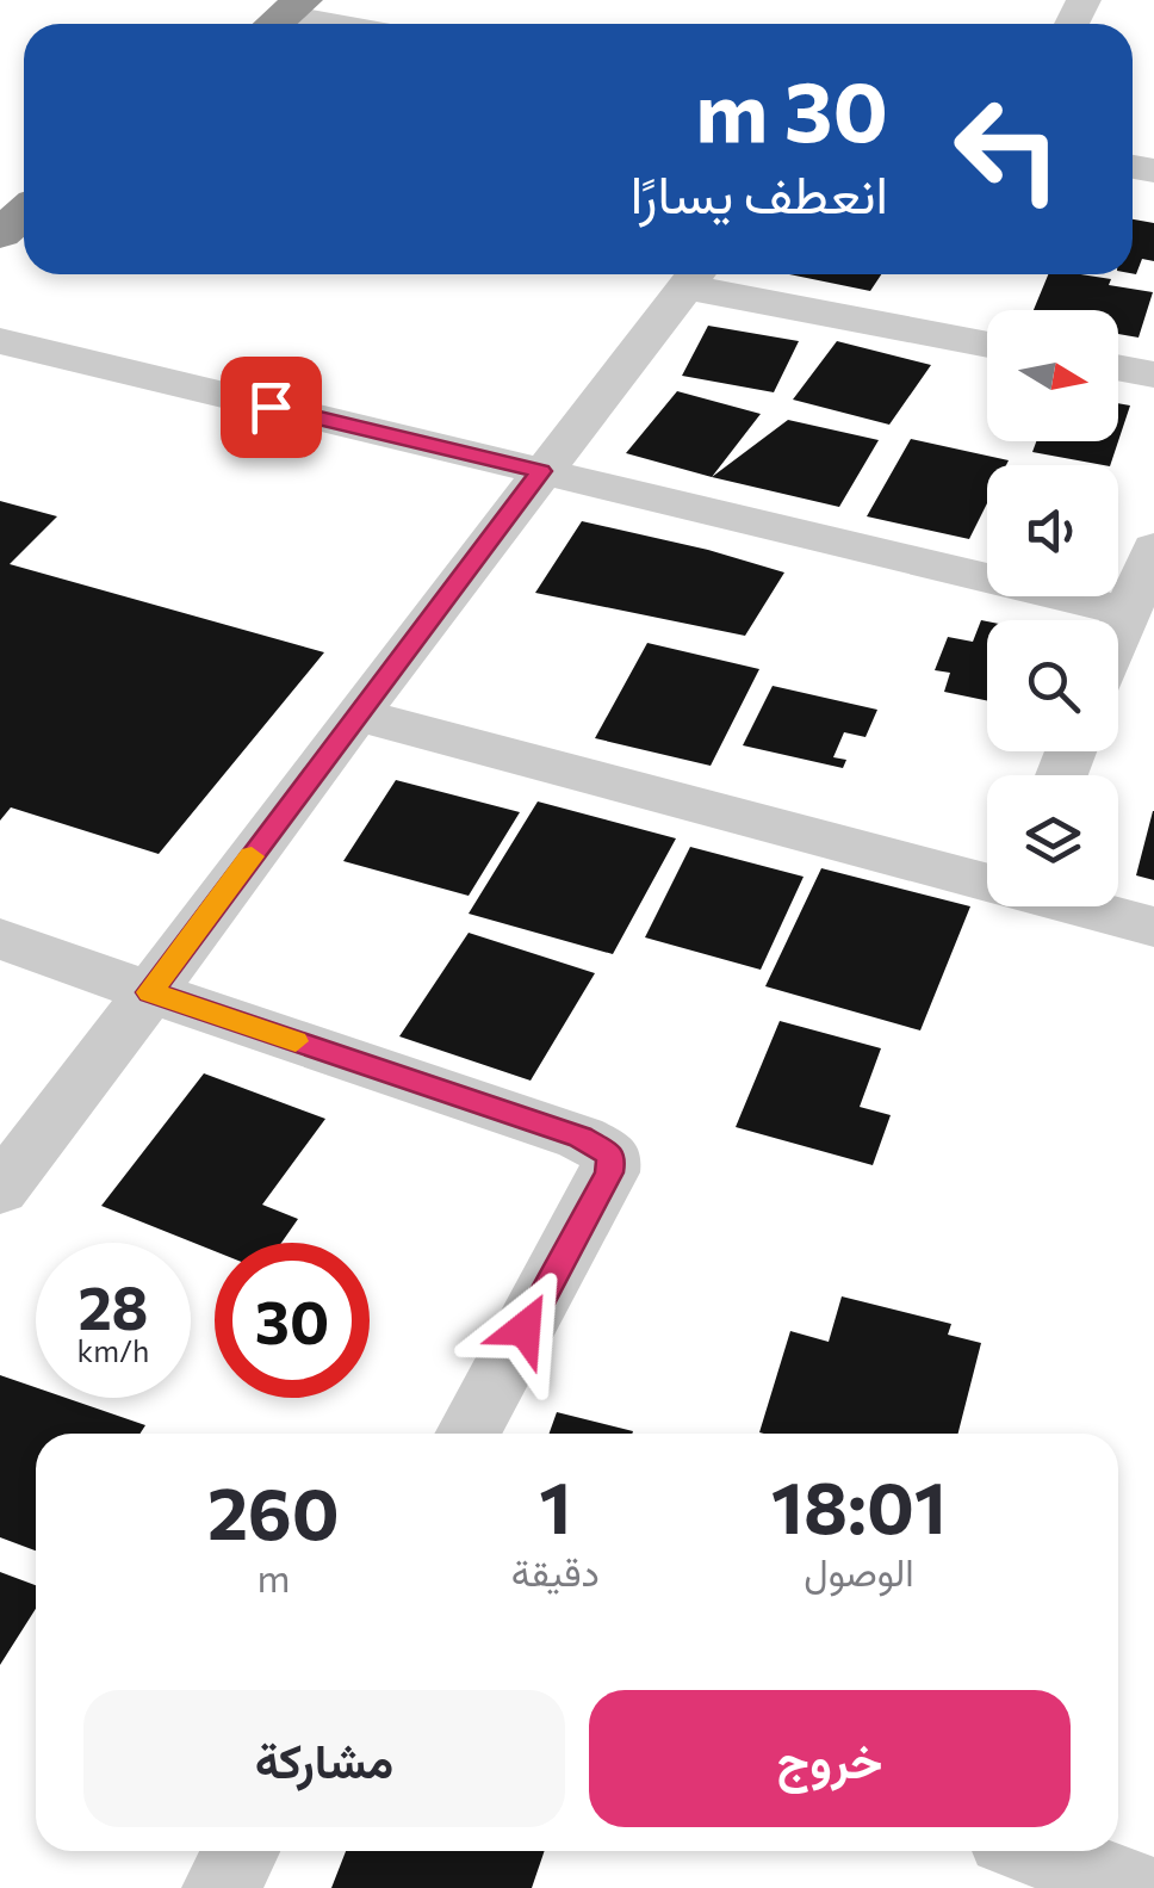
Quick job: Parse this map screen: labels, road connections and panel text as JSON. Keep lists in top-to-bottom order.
{
  "north": "right",
  "page": {
    "turn": ["30 m", "انعطف يسارًا"],
    "speed": "28 km/h",
    "limit": "30",
    "eta": [
      "18:01",
      "الوصول",
      "1",
      "دقيقة",
      "260",
      "m"
    ],
    "buttons": ["خروج", "مشاركة"]
  }
}
